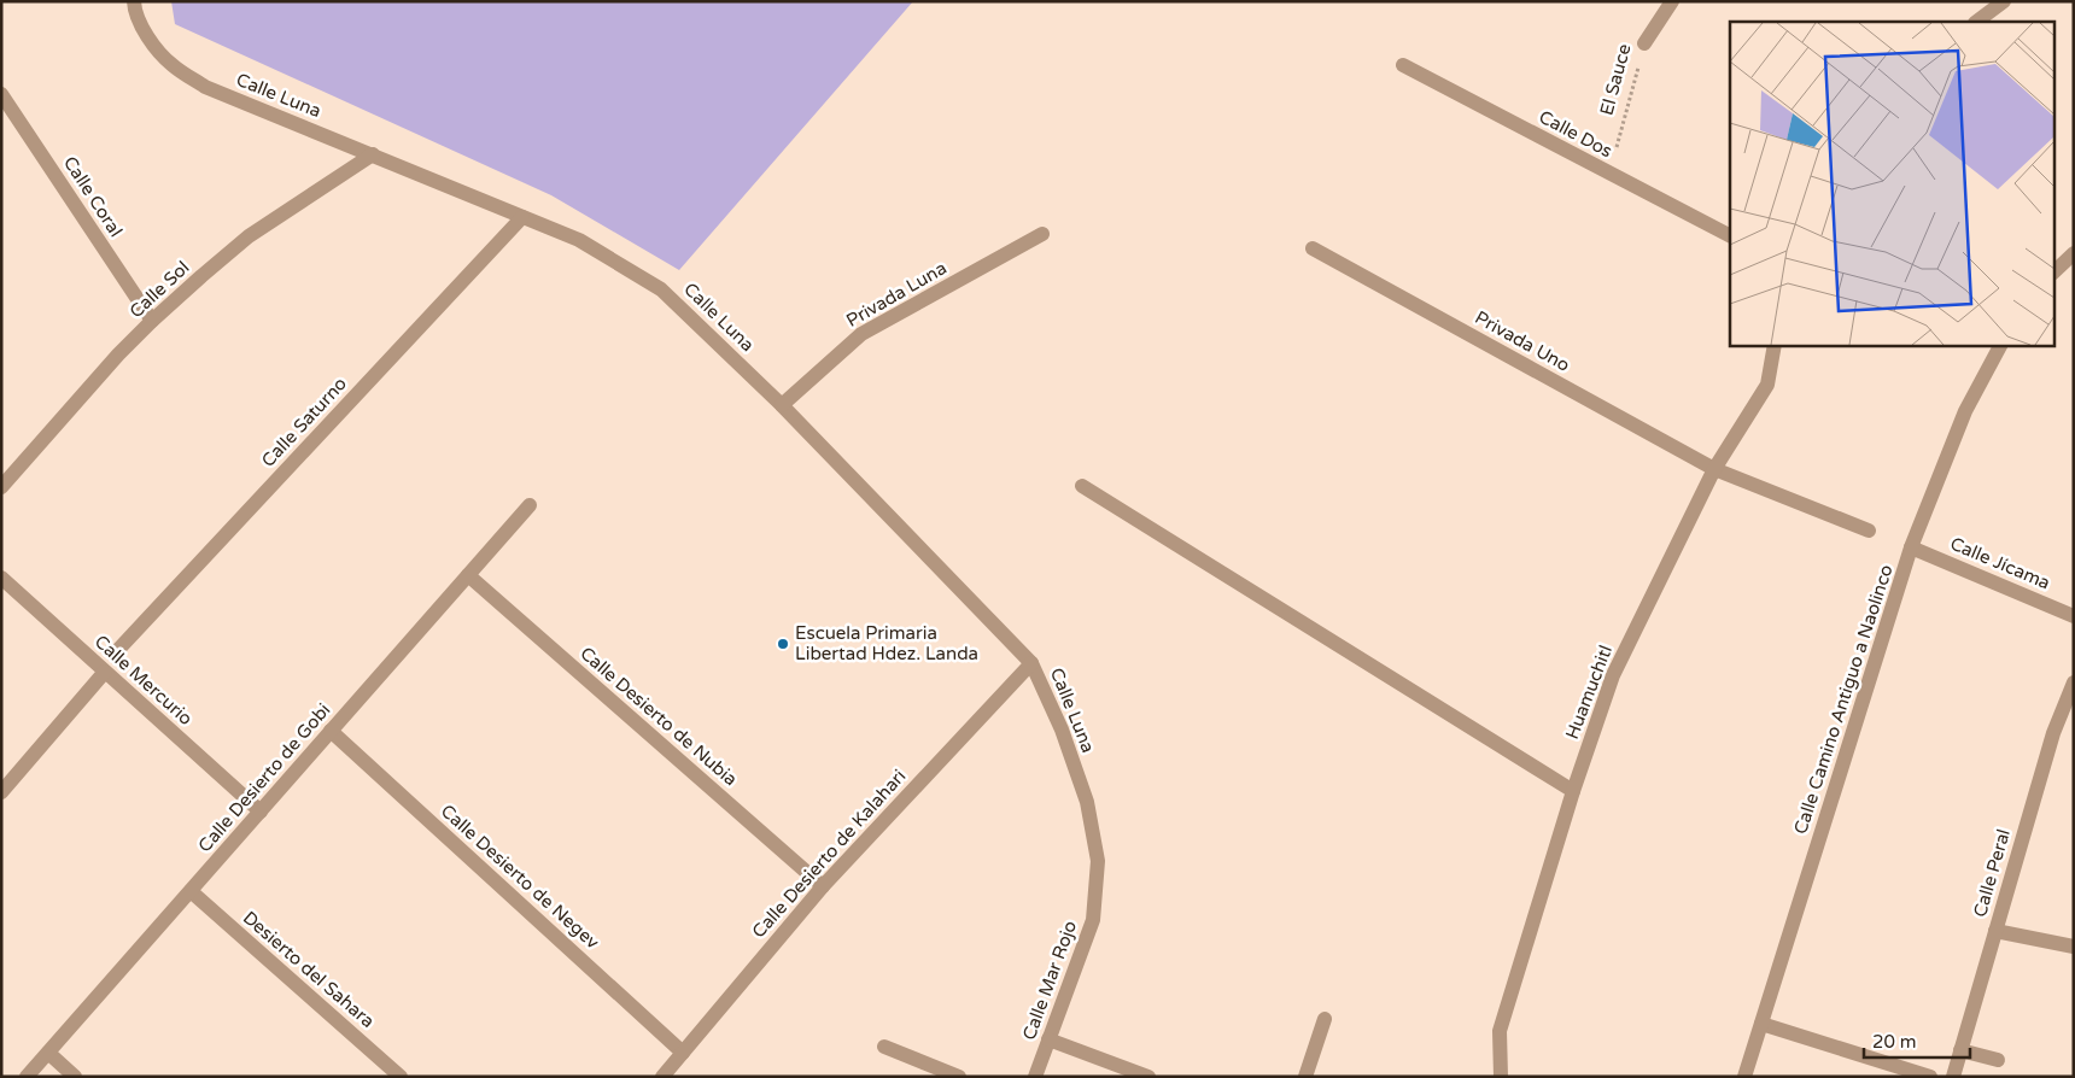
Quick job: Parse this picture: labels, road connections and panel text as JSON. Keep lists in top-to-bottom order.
{
  "streets": {
    "street": [
      "El Sauce",
      "Calle Luna",
      "Calle Dos",
      "Calle Coral",
      "Calle Sol",
      "Privada Luna",
      "Privada Uno",
      "Calle Saturno",
      "Calle Jícama",
      "Calle Mercurio",
      "Huamuchitl",
      "Calle Camino Antiguo a Naolinco",
      "Calle Desierto de Nubia",
      "Calle Desierto de Gobi",
      "Calle Desierto de Kalahari",
      "Calle Peral",
      "Calle Desierto de Negev",
      "Desierto del Sahara",
      "Calle Mar Rojo"
    ]
  },
  "crossings": [
    ["El Sauce", "Calle Dos"],
    ["Calle Luna", "Calle Sol"],
    ["Calle Luna", "Privada Luna"],
    ["Calle Luna", "Calle Saturno"],
    ["Calle Luna", "Calle Desierto de Kalahari"],
    ["Calle Luna", "Calle Mar Rojo"],
    ["Calle Coral", "Calle Sol"],
    ["Privada Uno", "Huamuchitl"],
    ["Calle Jícama", "Calle Camino Antiguo a Naolinco"],
    ["Calle Mercurio", "Calle Desierto de Gobi"],
    ["Calle Desierto de Nubia", "Calle Desierto de Gobi"],
    ["Calle Desierto de Nubia", "Calle Desierto de Kalahari"],
    ["Calle Desierto de Gobi", "Calle Desierto de Negev"],
    ["Calle Desierto de Gobi", "Desierto del Sahara"],
    ["Calle Desierto de Kalahari", "Calle Desierto de Negev"]
  ],
  "places": ["Escuela Primaria Libertad Hdez. Landa"],
  "scale_bar": "20 m"
}
